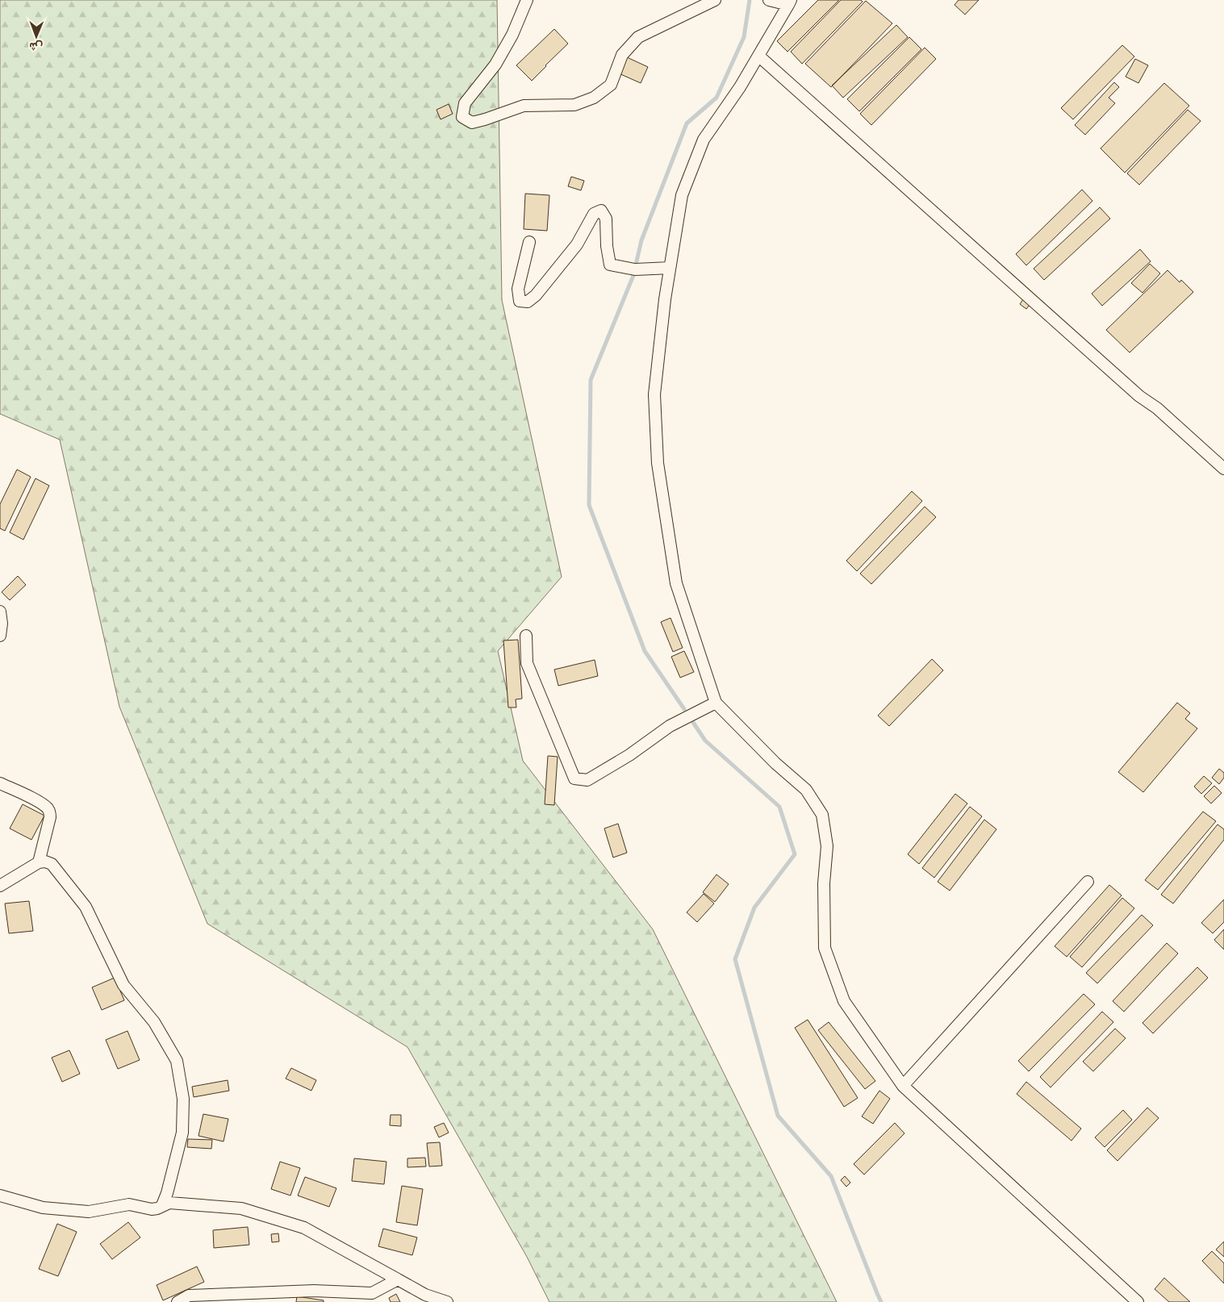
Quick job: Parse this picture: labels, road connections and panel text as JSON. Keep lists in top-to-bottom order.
{
  "north": "bottom"
}
